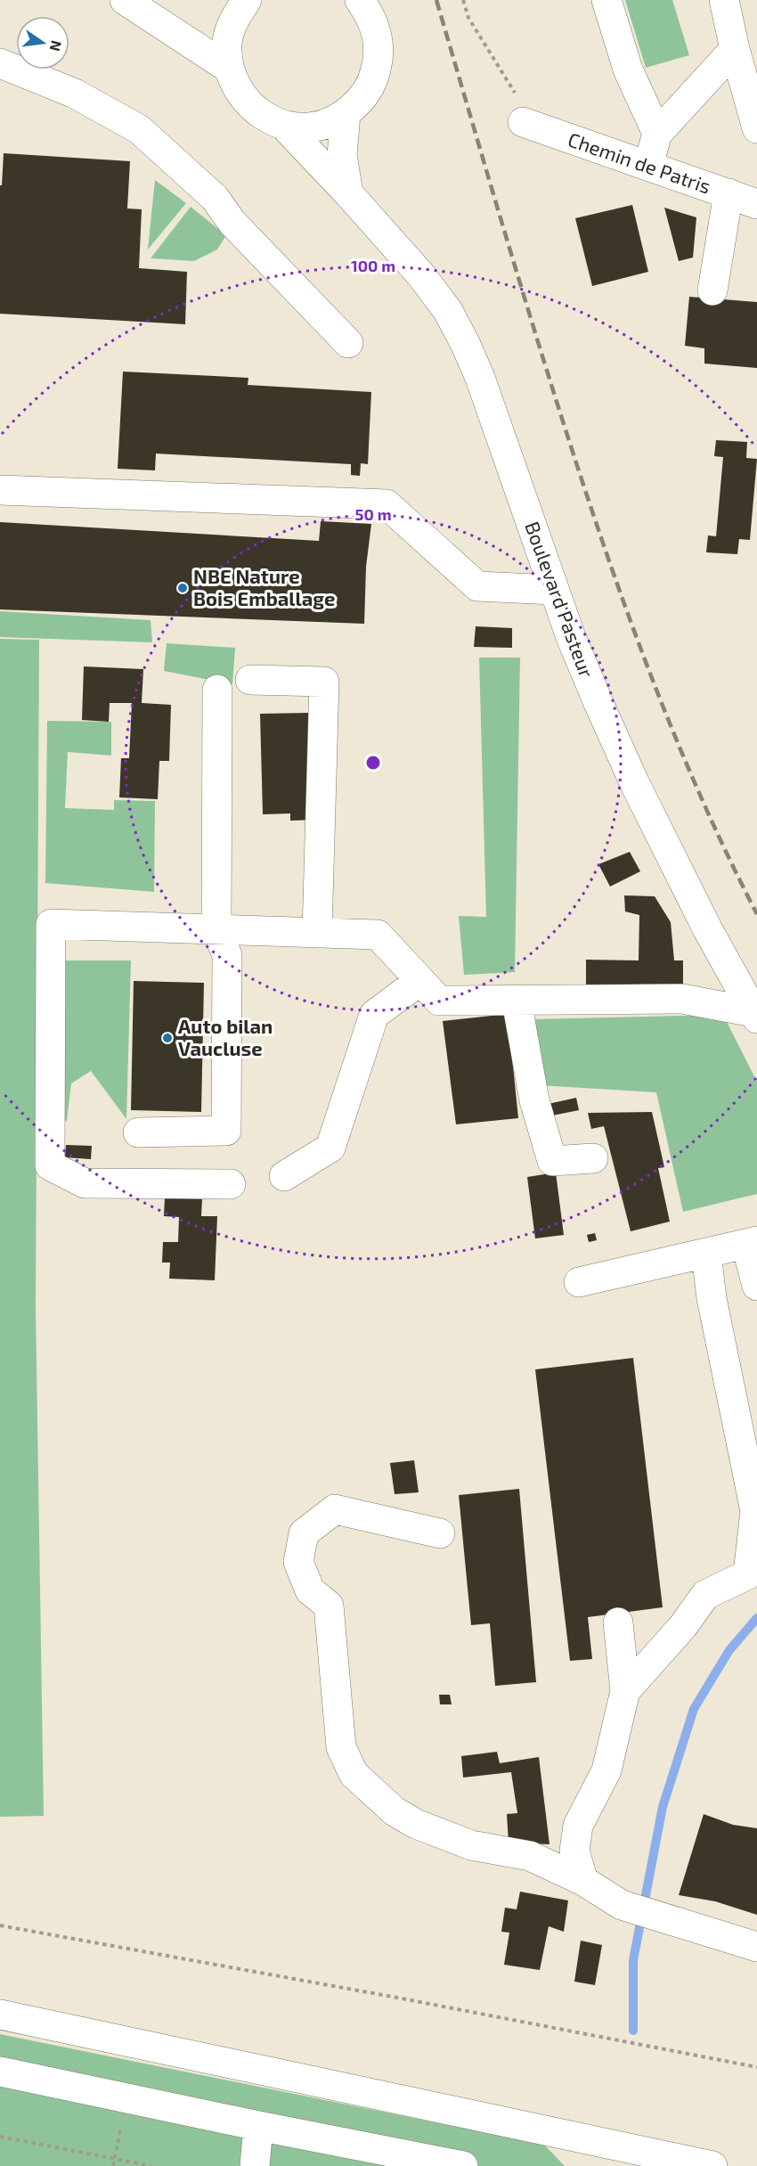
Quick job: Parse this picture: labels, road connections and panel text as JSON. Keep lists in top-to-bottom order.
{
  "streets": {
    "street": ["Chemin de Patris", "Boulevard Pasteur"]
  },
  "places": ["NBE Nature Bois Emballage", "Auto bilan Vaucluse"],
  "north": "right",
  "rings": ["100 m", "50 m"]
}
